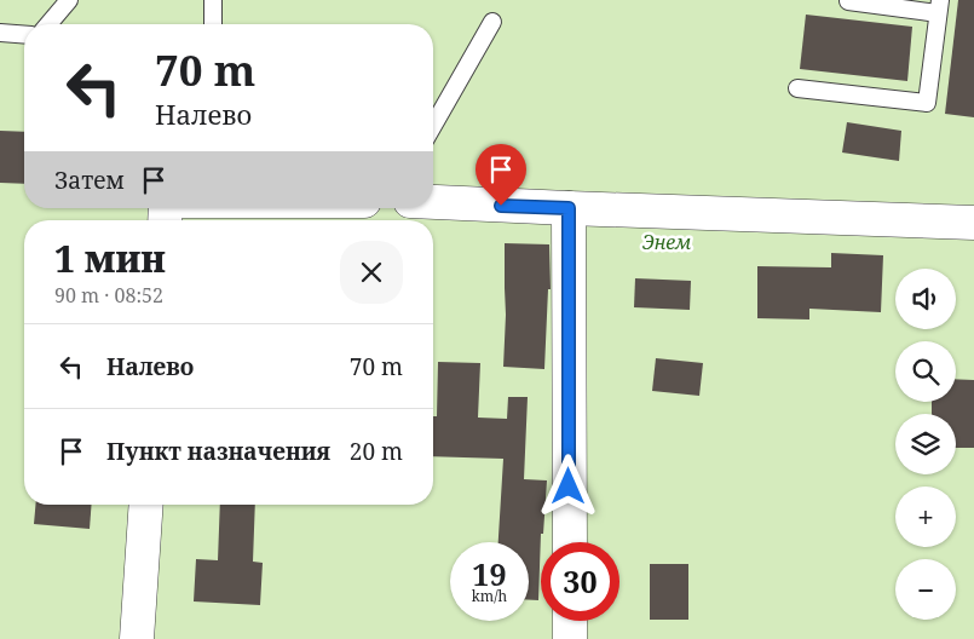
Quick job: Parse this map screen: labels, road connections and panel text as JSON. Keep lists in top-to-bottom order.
{
  "parks": ["Энем"],
  "page": {
    "turn": ["70 m", "Налево"],
    "then": "Затем",
    "heading": ["1 мин", "90 m · 08:52"],
    "map_buttons": ["+", "−"],
    "list": [
      {
        "name": "Налево",
        "value": "70 m"
      },
      {
        "name": "Пункт назначения",
        "value": "20 m"
      }
    ],
    "speed": "19 km/h",
    "limit": "30"
  }
}
